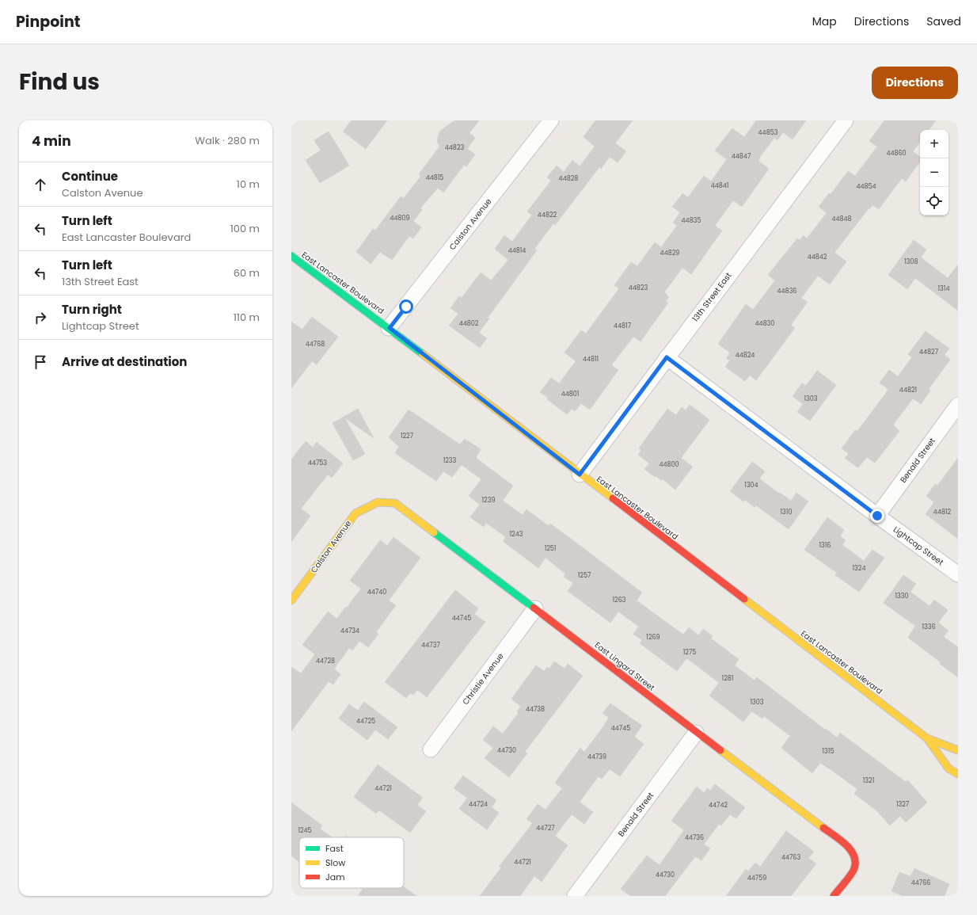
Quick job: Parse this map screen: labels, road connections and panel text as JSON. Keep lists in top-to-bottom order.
{
  "streets": {
    "main road": ["Calston Avenue", "East Lancaster Boulevard", "East Lingard Street"],
    "street": [
      "13th Street East",
      "Benald Street",
      "Lightcap Street",
      "Christie Avenue"
    ]
  },
  "crossings": [
    ["Calston Avenue", "East Lancaster Boulevard"],
    ["Calston Avenue", "East Lingard Street"],
    ["East Lancaster Boulevard", "13th Street East"],
    ["13th Street East", "Lightcap Street"],
    ["Benald Street", "Lightcap Street"],
    ["Benald Street", "East Lingard Street"],
    ["East Lingard Street", "Christie Avenue"]
  ],
  "house_numbers": [
    "44853",
    "44823",
    "44860",
    "44847",
    "44815",
    "44828",
    "44841",
    "44854",
    "44822",
    "44809",
    "44848",
    "44835",
    "44814",
    "44829",
    "44842",
    "1308",
    "44823",
    "1314",
    "44836",
    "44802",
    "44830",
    "44817",
    "44768",
    "44827",
    "44824",
    "44811",
    "44821",
    "44801",
    "1303",
    "1227",
    "1233",
    "44753",
    "44800",
    "1304",
    "1239",
    "1310",
    "44812",
    "1243",
    "1316",
    "1251",
    "1324",
    "1257",
    "44740",
    "1330",
    "1263",
    "44745",
    "1336",
    "44734",
    "1269",
    "44737",
    "1275",
    "44728",
    "1281",
    "1303",
    "44738",
    "44725",
    "44745",
    "44730",
    "1315",
    "44739",
    "1321",
    "44721",
    "44724",
    "1327",
    "44742",
    "44727",
    "1245",
    "44736",
    "44763",
    "44721",
    "44730",
    "44759",
    "44766"
  ],
  "legend": ["Fast", "Slow", "Jam"],
  "page": {
    "header": "Pinpoint",
    "nav": ["Map", "Directions", "Saved"],
    "title": "Find us",
    "buttons": "Directions",
    "heading": ["4 min", "Walk · 280 m"],
    "map_buttons": ["+", "−"],
    "list": [
      ["Continue", "Calston Avenue", "10 m"],
      ["Turn left", "East Lancaster Boulevard", "100 m"],
      ["Turn left", "13th Street East", "60 m"],
      ["Turn right", "Lightcap Street", "110 m"],
      "Arrive at destination"
    ]
  }
}
